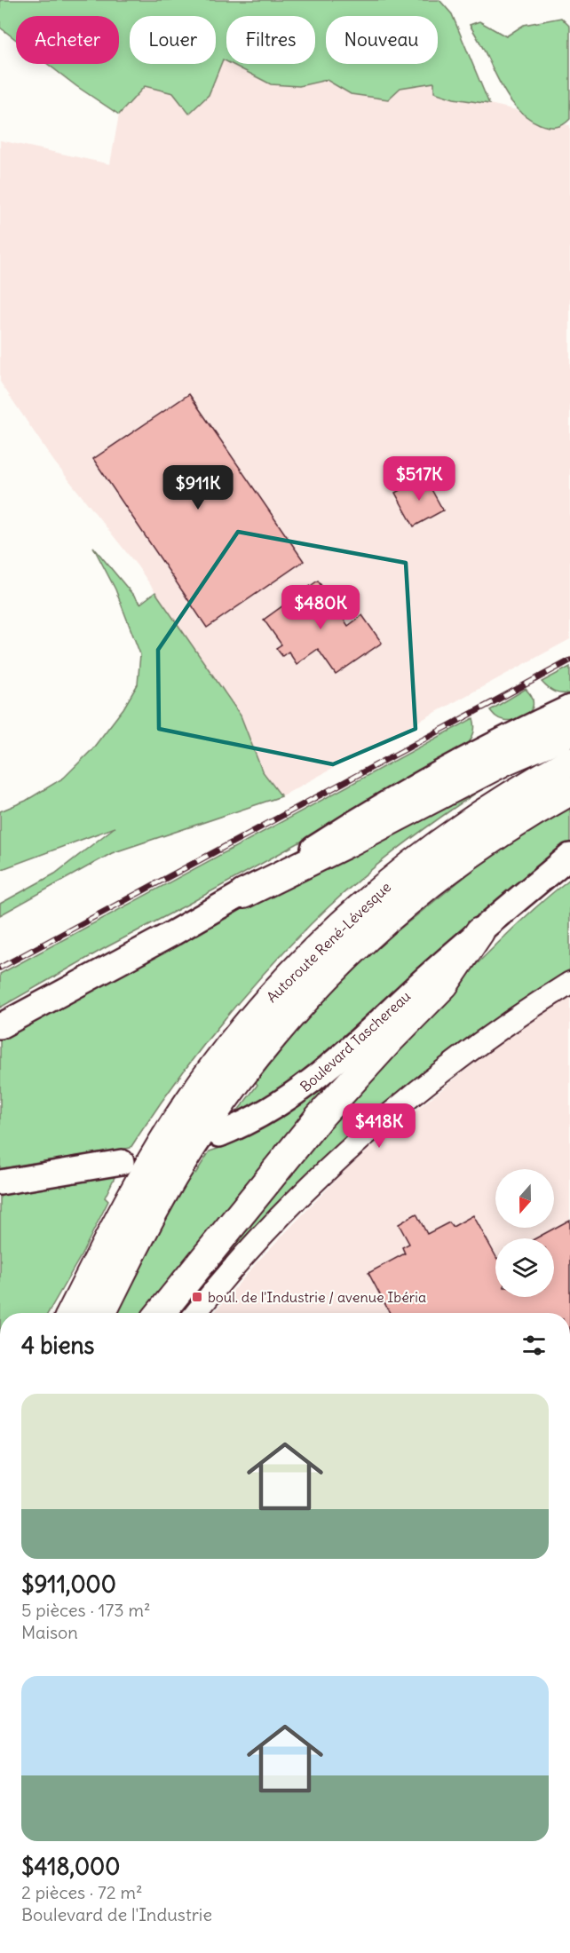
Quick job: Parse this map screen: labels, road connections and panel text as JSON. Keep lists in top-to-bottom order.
{
  "streets": {
    "highway": ["Autoroute René-Lévesque"],
    "main road": ["Boulevard Taschereau"]
  },
  "places": {
    "transit": ["boul. de l'Industrie / avenue Ibéria"]
  },
  "north": "bottom",
  "page": {
    "chip": [
      "Acheter",
      "Louer",
      "Filtres",
      "Nouveau"
    ],
    "price": [
      "$517K",
      "$911K",
      "$480K",
      "$418K"
    ],
    "heading": "4 biens",
    "list": [
      {
        "name": "$911,000",
        "note": "5 pièces · 173 m² · Maison"
      },
      {
        "name": "$418,000",
        "note": "2 pièces · 72 m² · Boulevard de l'Industrie"
      }
    ]
  }
}
